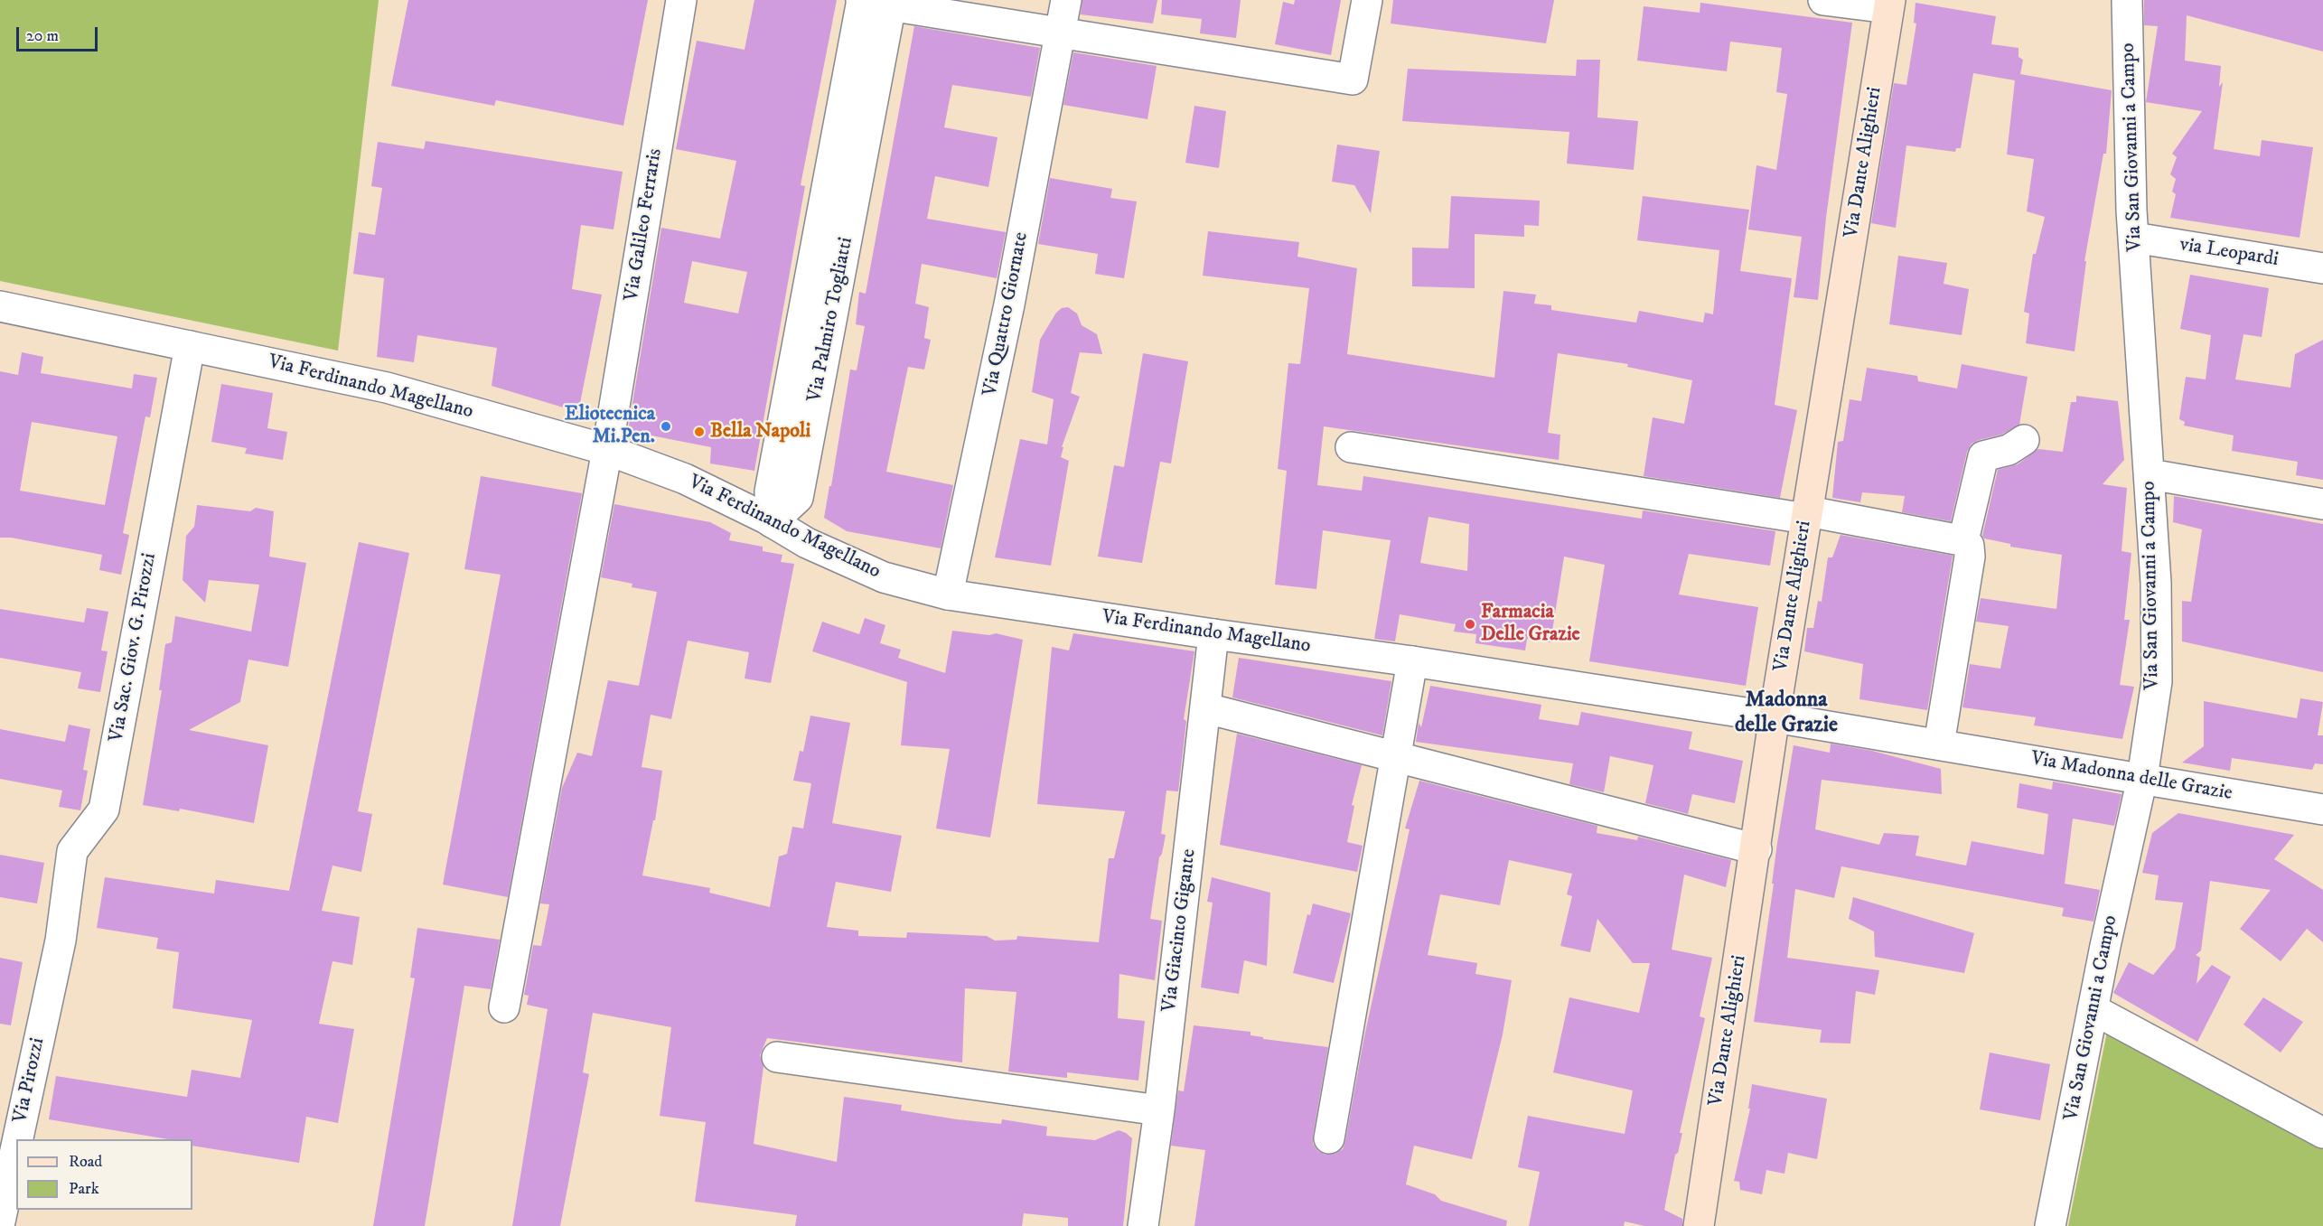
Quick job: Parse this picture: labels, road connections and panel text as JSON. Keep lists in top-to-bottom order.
{
  "streets": {
    "main road": ["Via Dante Alighieri"],
    "street": [
      "Via San Giovanni a Campo",
      "Via Galileo Ferraris",
      "via Leopardi",
      "Via Quattro Giornate",
      "Via Palmiro Togliatti",
      "Via Ferdinando Magellano",
      "Via Sac. Giov. G. Pirozzi",
      "Via Madonna delle Grazie",
      "Via Giacinto Gigante",
      "Via Pirozzi"
    ]
  },
  "crossings": [
    ["Via San Giovanni a Campo", "via Leopardi"],
    ["Via San Giovanni a Campo", "Via Madonna delle Grazie"],
    ["Via Dante Alighieri", "Via Ferdinando Magellano"],
    ["Via Dante Alighieri", "Via Madonna delle Grazie"],
    ["Via Galileo Ferraris", "Via Ferdinando Magellano"],
    ["Via Quattro Giornate", "Via Ferdinando Magellano"],
    ["Via Palmiro Togliatti", "Via Ferdinando Magellano"],
    ["Via Ferdinando Magellano", "Via Sac. Giov. G. Pirozzi"],
    ["Via Ferdinando Magellano", "Via Madonna delle Grazie"],
    ["Via Ferdinando Magellano", "Via Giacinto Gigante"],
    ["Via Sac. Giov. G. Pirozzi", "Via Pirozzi"]
  ],
  "districts": ["Madonna delle Grazie"],
  "places": ["Eliotecnica Mi.Pen.", "Bella Napoli", "Farmacia Delle Grazie"],
  "legend": ["Road", "Park"],
  "scale_bar": "20 m"
}
